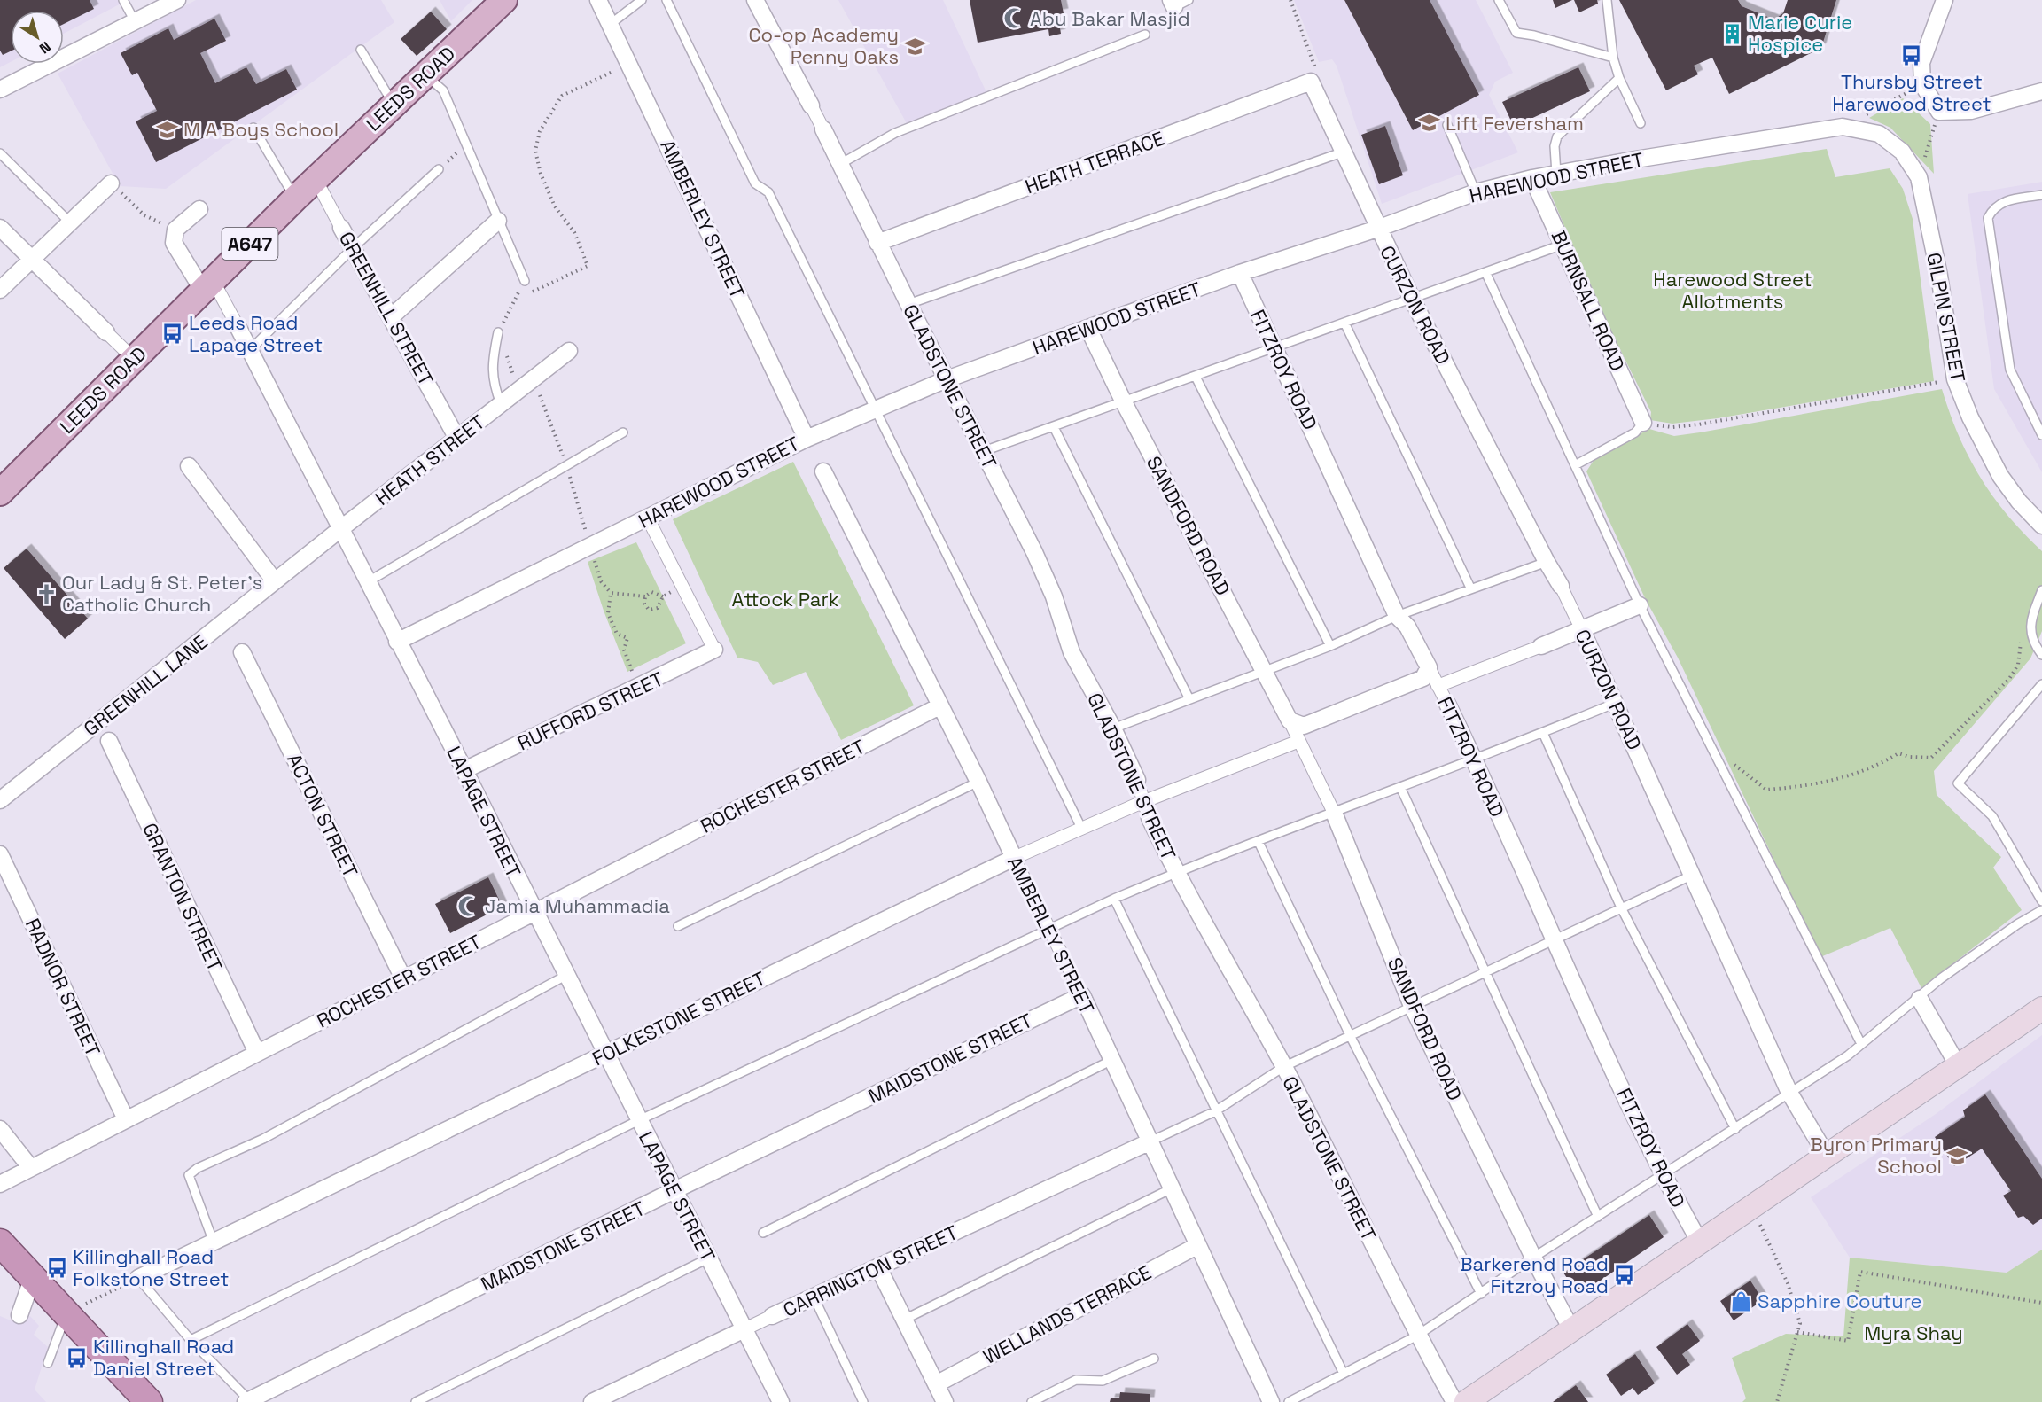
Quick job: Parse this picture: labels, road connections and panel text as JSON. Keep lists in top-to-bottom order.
{
  "streets": {
    "main road": ["LEEDS ROAD", "A647"],
    "street": [
      "HEATH TERRACE",
      "HAREWOOD STREET",
      "AMBERLEY STREET",
      "BURNSALL ROAD",
      "CURZON ROAD",
      "GREENHILL STREET",
      "GILPIN STREET",
      "FITZROY ROAD",
      "GLADSTONE STREET",
      "HEATH STREET",
      "SANDFORD ROAD",
      "GREENHILL LANE",
      "RUFFORD STREET",
      "ROCHESTER STREET",
      "LAPAGE STREET",
      "ACTON STREET",
      "GRANTON STREET",
      "RADNOR STREET",
      "FOLKESTONE STREET",
      "MAIDSTONE STREET",
      "CARRINGTON STREET",
      "WELLANDS TERRACE"
    ]
  },
  "crossings": [
    ["LEEDS ROAD", "GREENHILL STREET"],
    ["LEEDS ROAD", "LAPAGE STREET"],
    ["HEATH TERRACE", "CURZON ROAD"],
    ["HEATH TERRACE", "GLADSTONE STREET"],
    ["HAREWOOD STREET", "AMBERLEY STREET"],
    ["HAREWOOD STREET", "BURNSALL ROAD"],
    ["HAREWOOD STREET", "CURZON ROAD"],
    ["HAREWOOD STREET", "GILPIN STREET"],
    ["HAREWOOD STREET", "FITZROY ROAD"],
    ["HAREWOOD STREET", "GLADSTONE STREET"],
    ["HAREWOOD STREET", "SANDFORD ROAD"],
    ["HAREWOOD STREET", "LAPAGE STREET"],
    ["AMBERLEY STREET", "ROCHESTER STREET"],
    ["AMBERLEY STREET", "FOLKESTONE STREET"],
    ["AMBERLEY STREET", "MAIDSTONE STREET"],
    ["AMBERLEY STREET", "CARRINGTON STREET"],
    ["AMBERLEY STREET", "WELLANDS TERRACE"],
    ["GREENHILL STREET", "HEATH STREET"],
    ["FITZROY ROAD", "FOLKESTONE STREET"],
    ["GLADSTONE STREET", "FOLKESTONE STREET"],
    ["HEATH STREET", "GREENHILL LANE"],
    ["HEATH STREET", "LAPAGE STREET"],
    ["SANDFORD ROAD", "FOLKESTONE STREET"],
    ["GREENHILL LANE", "LAPAGE STREET"],
    ["RUFFORD STREET", "LAPAGE STREET"],
    ["ROCHESTER STREET", "LAPAGE STREET"],
    ["ROCHESTER STREET", "ACTON STREET"],
    ["ROCHESTER STREET", "GRANTON STREET"],
    ["ROCHESTER STREET", "RADNOR STREET"],
    ["LAPAGE STREET", "FOLKESTONE STREET"],
    ["LAPAGE STREET", "MAIDSTONE STREET"],
    ["LAPAGE STREET", "CARRINGTON STREET"]
  ],
  "parks": ["Harewood Street Allotments", "Attock Park", "Myra Shay"],
  "places": {
    "mosque": ["Abu Bakar Masjid", "Jamia Muhammadia"],
    "building": ["Marie Curie Hospice"],
    "school or university": [
      "Co-op Academy Penny Oaks",
      "Lift Feversham",
      "M A Boys School",
      "Byron Primary School"
    ],
    "bus stop": [
      "Thursby Street Harewood Street",
      "Leeds Road Lapage Street",
      "Killinghall Road Folkstone Street",
      "Barkerend Road Fitzroy Road",
      "Killinghall Road Daniel Street"
    ],
    "church": ["Our Lady & St. Peter’s Catholic Church"],
    "shop": ["Sapphire Couture"]
  },
  "north": "bottom right"
}
